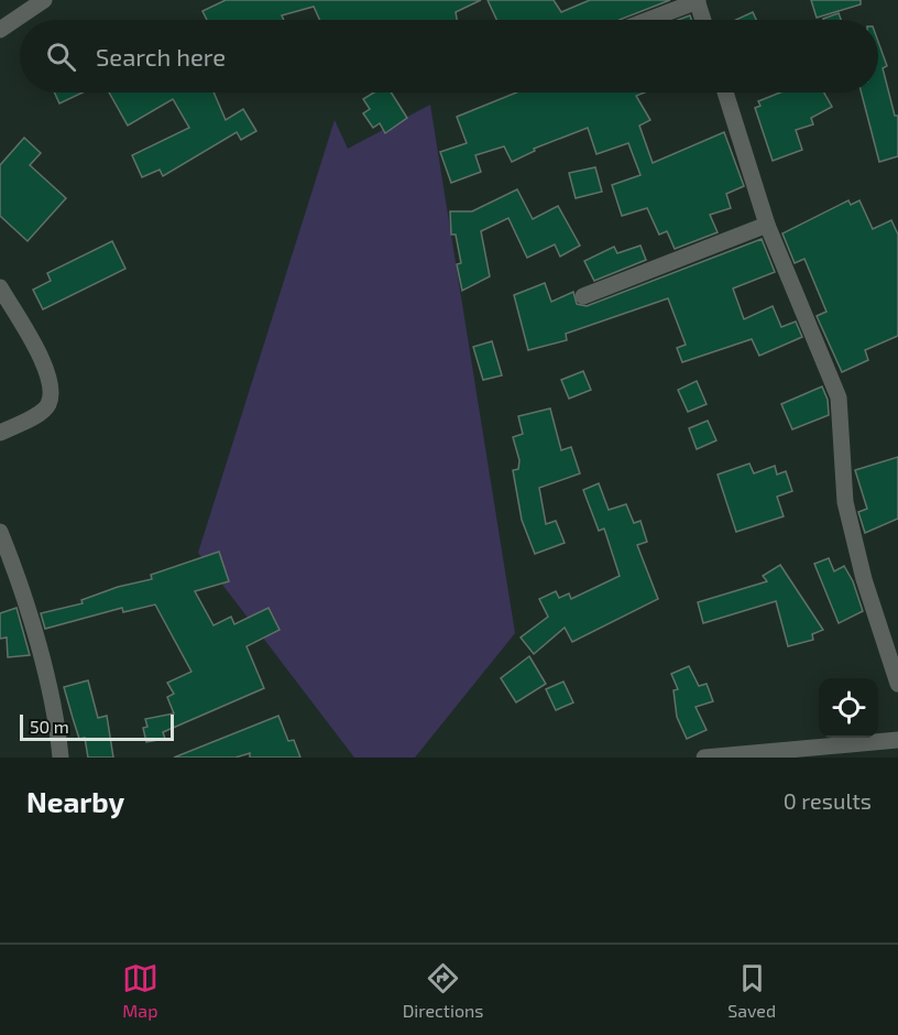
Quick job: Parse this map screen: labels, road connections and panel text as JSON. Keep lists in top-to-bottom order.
{
  "scale_bar": "50 m",
  "page": {
    "search": "Search here",
    "scale": "50 m",
    "heading": ["Nearby", "0 results"],
    "nav": ["Map", "Directions", "Saved"]
  }
}
